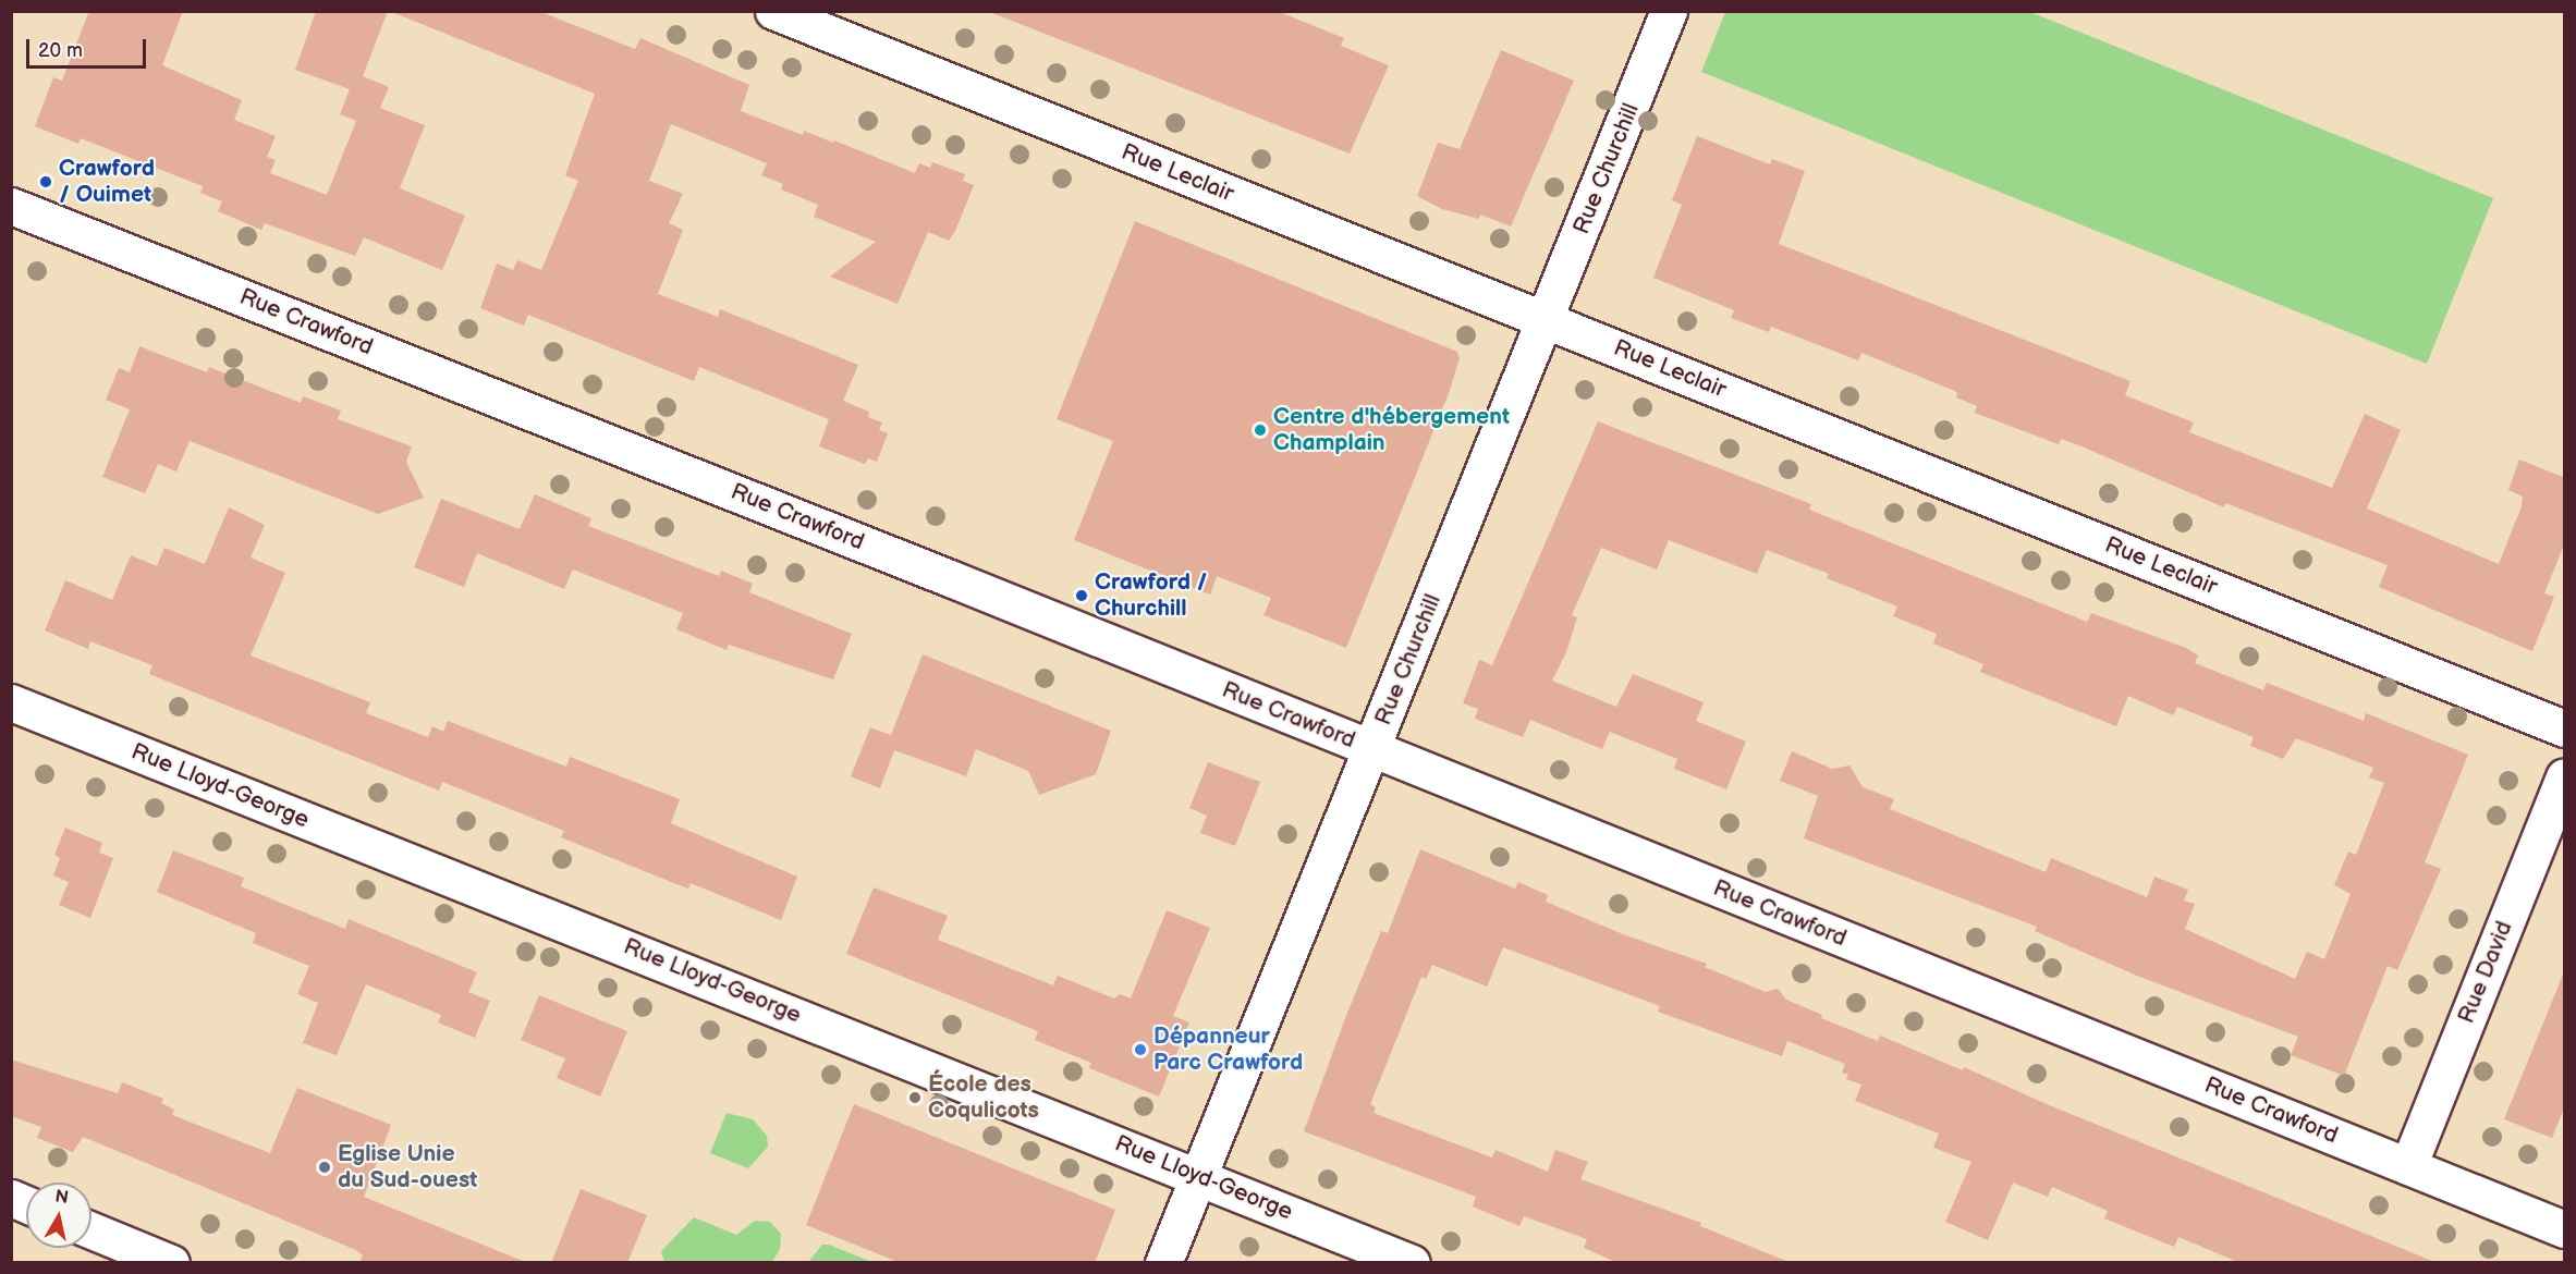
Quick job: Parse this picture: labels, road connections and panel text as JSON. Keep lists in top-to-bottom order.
{
  "streets": {
    "street": [
      "Rue Churchill",
      "Rue Leclair",
      "Rue Crawford",
      "Rue Lloyd-George",
      "Rue David"
    ]
  },
  "crossings": [
    ["Rue Churchill", "Rue Leclair"],
    ["Rue Churchill", "Rue Crawford"],
    ["Rue Churchill", "Rue Lloyd-George"],
    ["Rue Crawford", "Rue David"]
  ],
  "places": [
    "Crawford / Ouimet",
    "Centre d'hébergement Champlain",
    "Crawford / Churchill",
    "Dépanneur Parc Crawford",
    "École des Coqulicots",
    "Eglise Unie du Sud-ouest"
  ],
  "scale_bar": "20 m",
  "north": "top"
}
